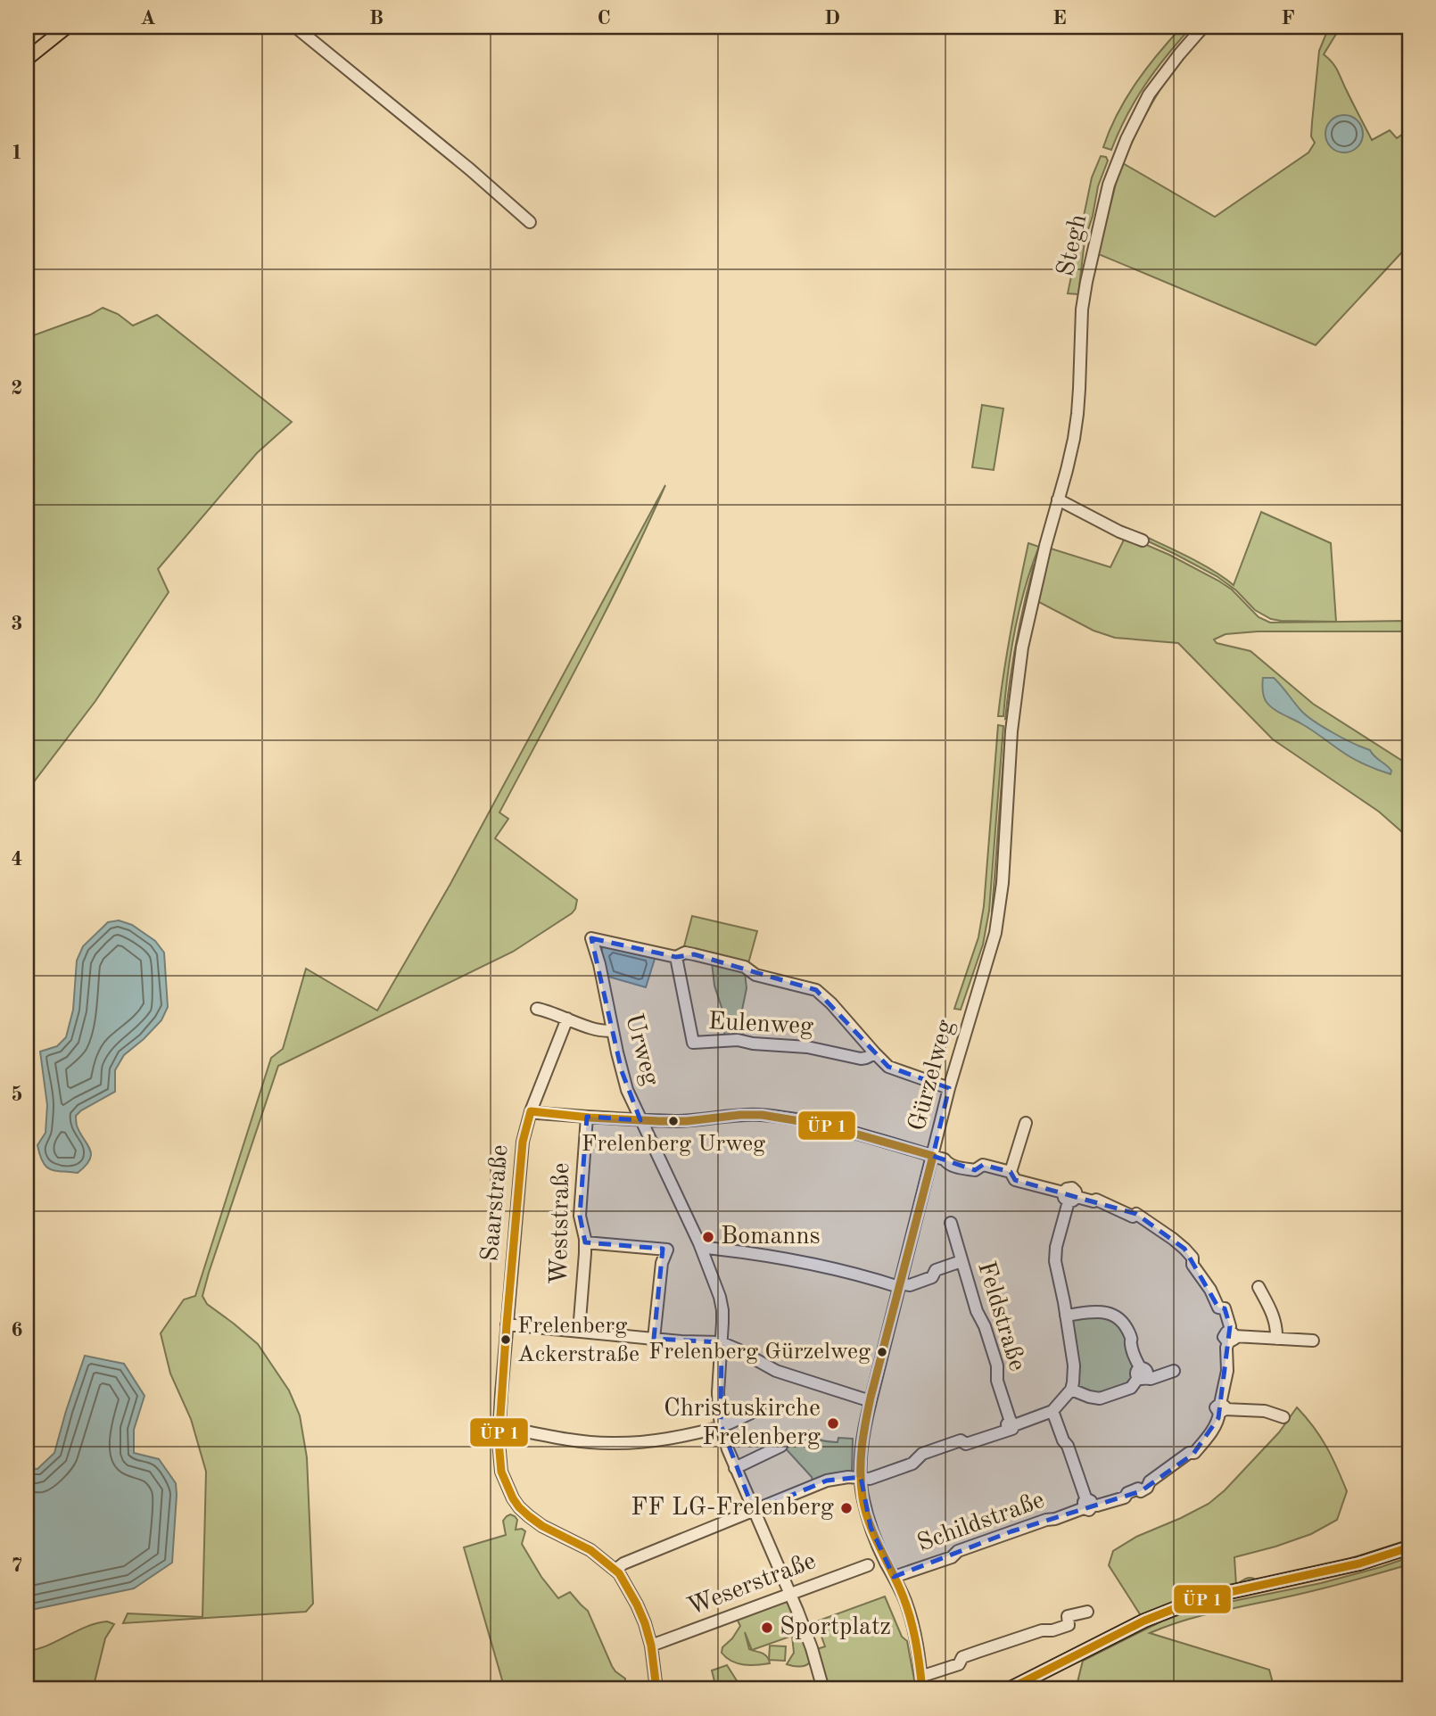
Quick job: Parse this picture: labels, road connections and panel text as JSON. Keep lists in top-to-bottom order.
{
  "streets": {
    "street": [
      "Stegh",
      "Eulenweg",
      "Urweg",
      "Gürzelweg",
      "Saarstraße",
      "Weststraße",
      "Feldstraße",
      "Schildstraße",
      "Weserstraße"
    ]
  },
  "crossings": [
    ["Stegh", "Gürzelweg"],
    ["Eulenweg", "Urweg"],
    ["Urweg", "Weserstraße"],
    ["Gürzelweg", "Schildstraße"],
    ["Saarstraße", "Weserstraße"]
  ],
  "places": [
    "Frelenberg Urweg",
    "Bomanns",
    "Frelenberg Ackerstraße",
    "Frelenberg Gürzelweg",
    "Christuskirche Frelenberg",
    "FF LG-Frelenberg",
    "Sportplatz"
  ],
  "grid": {
    "columns": [
      "A",
      "B",
      "C",
      "D",
      "E",
      "F"
    ],
    "rows": [
      "1",
      "2",
      "3",
      "4",
      "5",
      "6",
      "7"
    ]
  }
}
